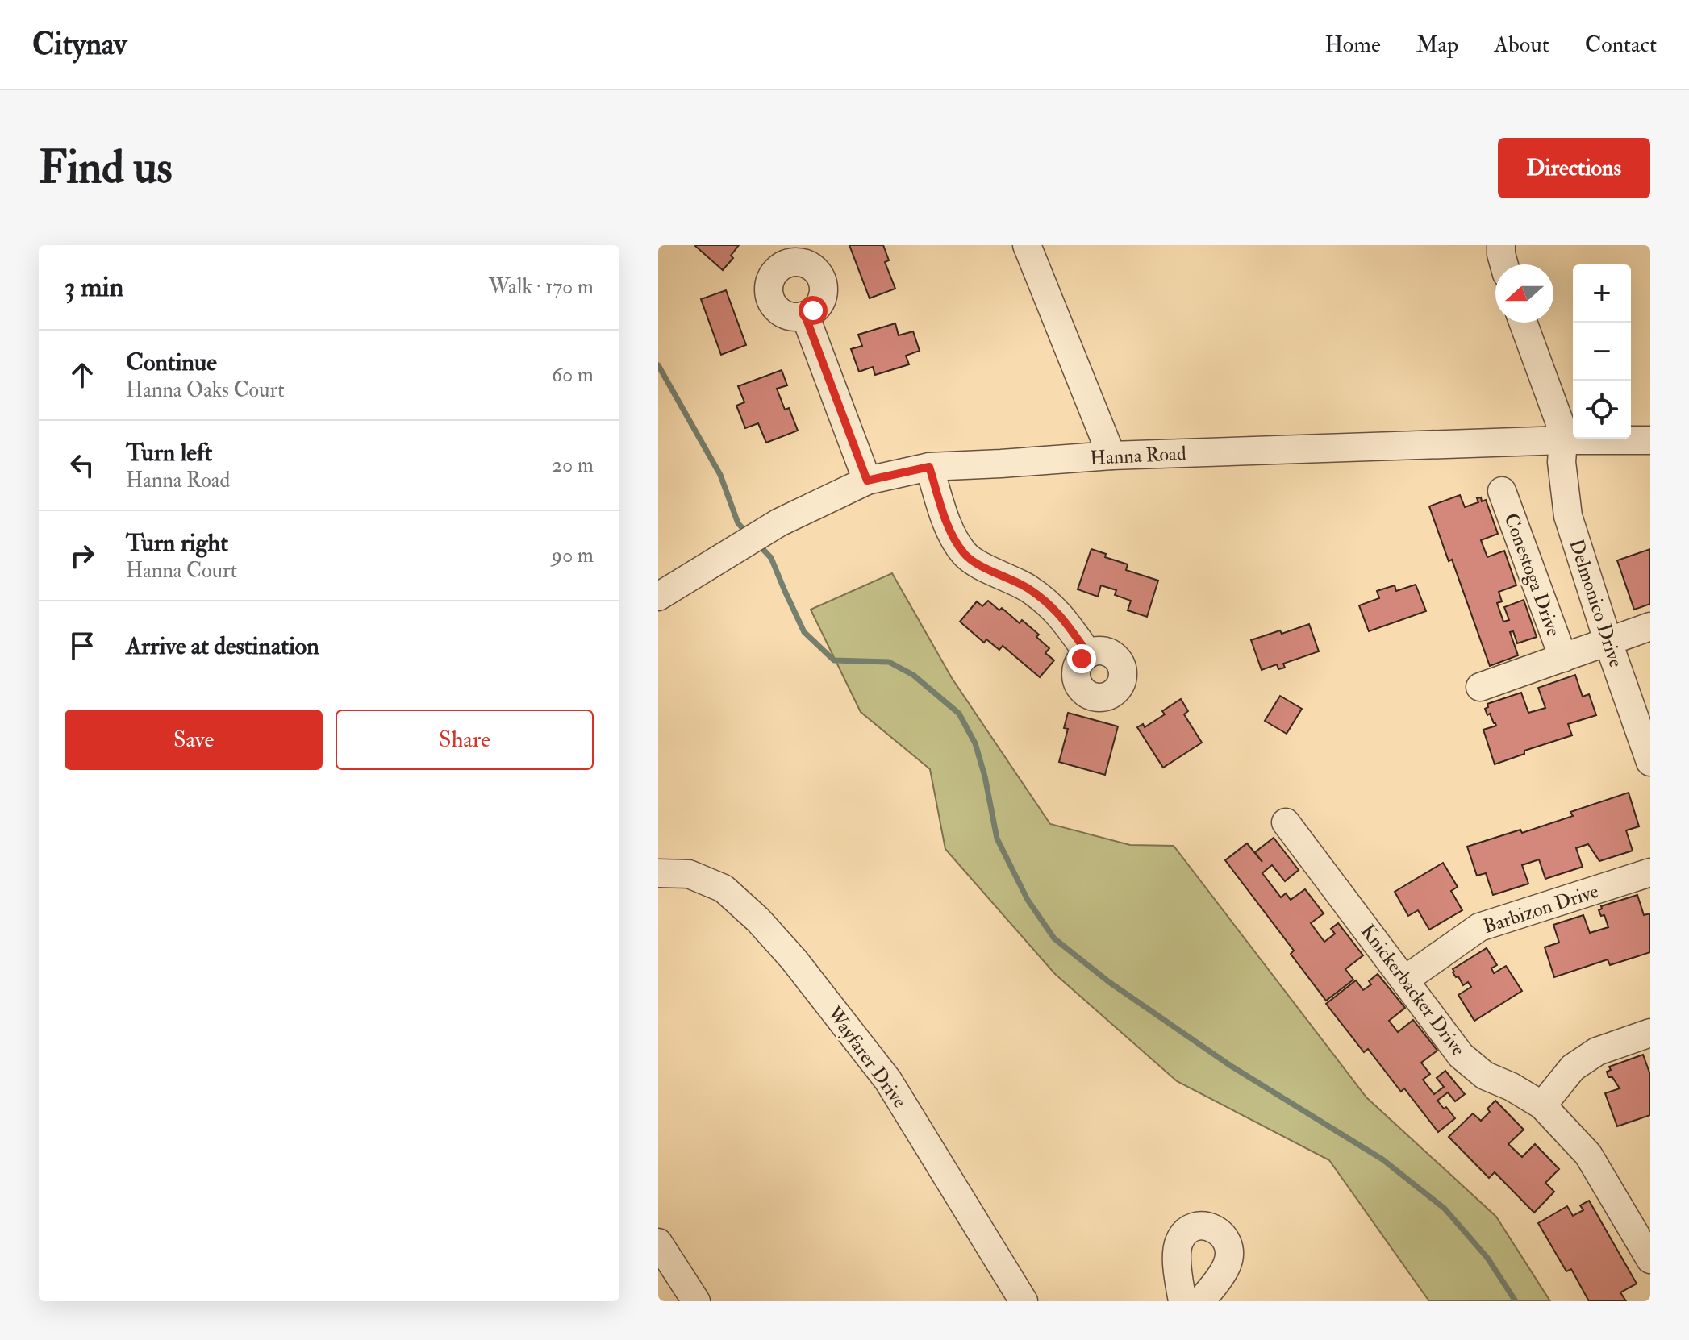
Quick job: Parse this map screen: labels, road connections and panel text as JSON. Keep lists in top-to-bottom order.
{
  "streets": {
    "street": [
      "Hanna Road",
      "Conestoga Drive",
      "Delmonico Drive",
      "Barbizon Drive",
      "Knickerbacker Drive",
      "Wayfarer Drive"
    ]
  },
  "crossings": [
    ["Hanna Road", "Delmonico Drive"],
    ["Conestoga Drive", "Delmonico Drive"],
    ["Barbizon Drive", "Knickerbacker Drive"]
  ],
  "north": "left",
  "page": {
    "header": "Citynav",
    "nav": [
      "Home",
      "Map",
      "About",
      "Contact"
    ],
    "buttons": [
      "Directions",
      ["Save", "Share"]
    ],
    "title": "Find us",
    "heading": ["3 min", "Walk · 170 m"],
    "map_buttons": ["+", "−"],
    "list": [
      ["Continue", "Hanna Oaks Court", "60 m"],
      ["Turn left", "Hanna Road", "20 m"],
      ["Turn right", "Hanna Court", "90 m"],
      "Arrive at destination"
    ]
  }
}
